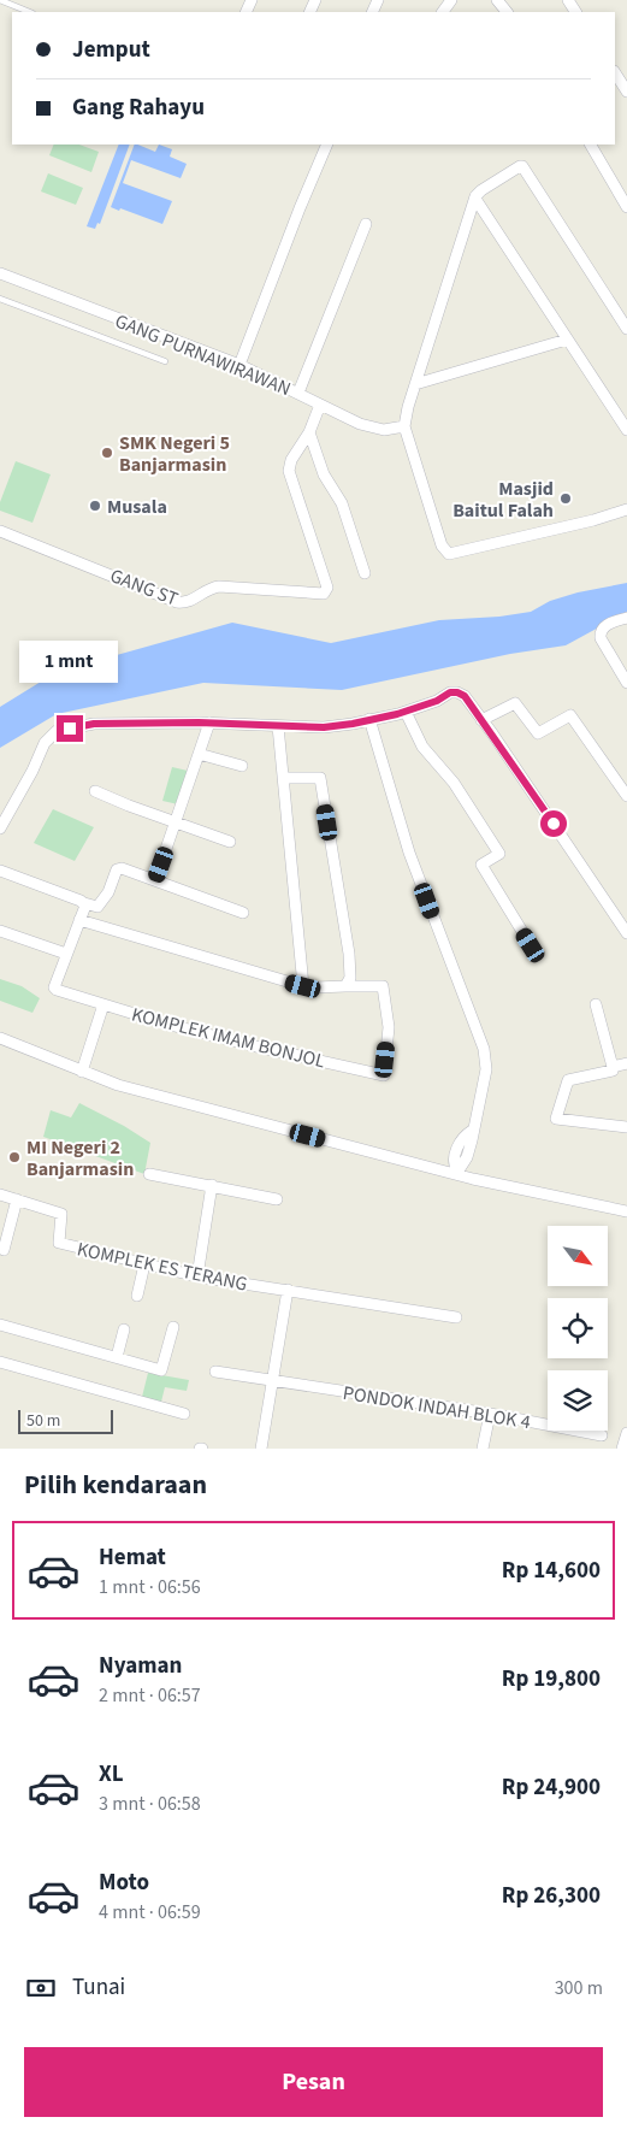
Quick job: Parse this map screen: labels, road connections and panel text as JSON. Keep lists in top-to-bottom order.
{
  "streets": {
    "street": [
      "GANG PURNAWIRAWAN",
      "GANG ST",
      "KOMPLEK IMAM BONJOL",
      "KOMPLEK ES TERANG",
      "PONDOK INDAH BLOK 4"
    ]
  },
  "places": [
    "SMK Negeri 5 Banjarmasin",
    "Masjid Baitul Falah",
    "Musala",
    "MI Negeri 2 Banjarmasin"
  ],
  "scale_bar": "50 m",
  "north": "bottom right",
  "page": {
    "banner": ["Jemput", "Gang Rahayu"],
    "bubble": "1 mnt",
    "scale": "50 m",
    "heading": "Pilih kendaraan",
    "list": [
      {
        "name": "Hemat",
        "note": "1 mnt · 06:56",
        "value": "Rp 14,600"
      },
      {
        "name": "Nyaman",
        "note": "2 mnt · 06:57",
        "value": "Rp 19,800"
      },
      {
        "name": "XL",
        "note": "3 mnt · 06:58",
        "value": "Rp 24,900"
      },
      {
        "name": "Moto",
        "note": "4 mnt · 06:59",
        "value": "Rp 26,300"
      }
    ],
    "pay": ["Tunai", "300 m"],
    "buttons": "Pesan"
  }
}
